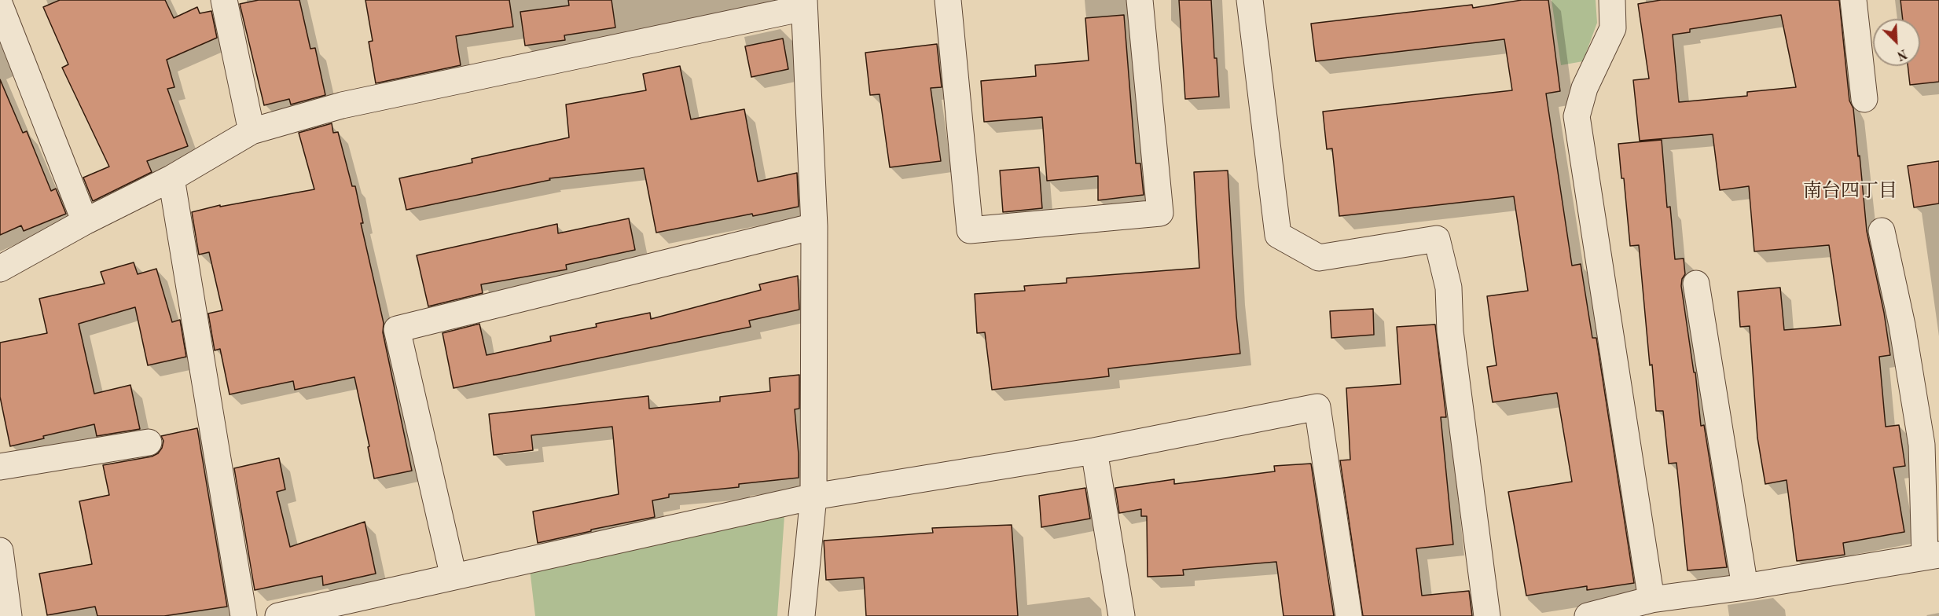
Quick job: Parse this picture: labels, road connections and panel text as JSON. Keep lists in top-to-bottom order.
{
  "districts": ["南台四丁目"],
  "north": "bottom right"
}
